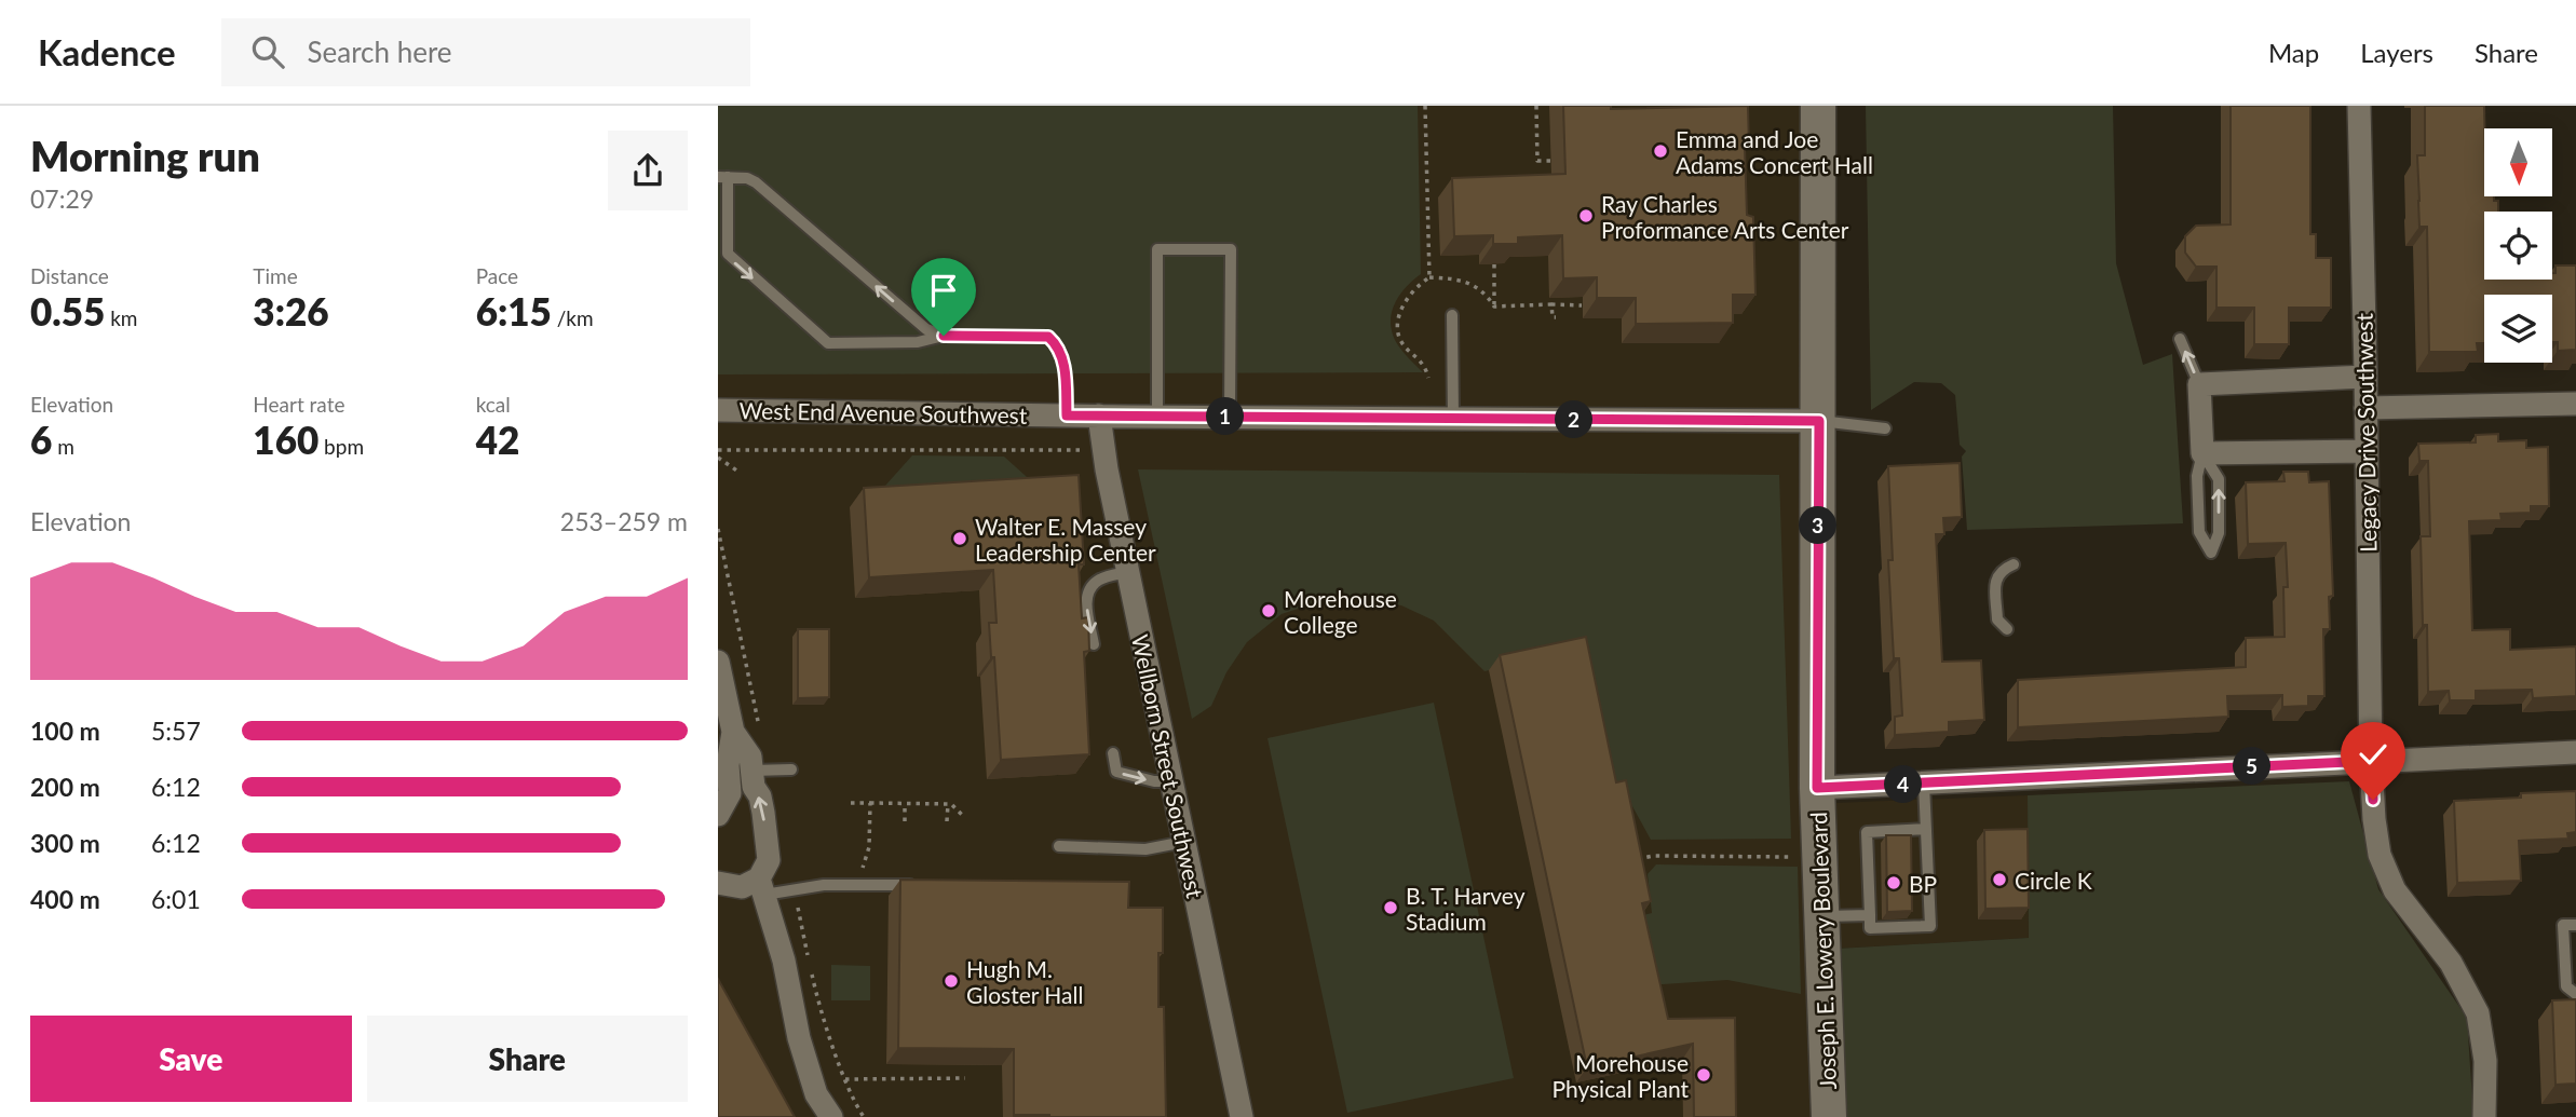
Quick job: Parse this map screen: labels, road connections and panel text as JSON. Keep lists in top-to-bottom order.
{
  "streets": {
    "main road": ["Joseph E. Lowery Boulevard"],
    "street": ["West End Avenue Southwest", "Legacy Drive Southwest", "Wellborn Street Southwest"]
  },
  "crossings": [
    ["West End Avenue Southwest", "Wellborn Street Southwest"],
    ["West End Avenue Southwest", "Joseph E. Lowery Boulevard"]
  ],
  "places": [
    "Emma and Joe Adams Concert Hall",
    "Ray Charles Proformance Arts Center",
    "Walter E. Massey Leadership Center",
    "Morehouse College",
    "Circle K",
    "BP",
    "B. T. Harvey Stadium",
    "Hugh M. Gloster Hall",
    "Morehouse Physical Plant"
  ],
  "north": "bottom",
  "page": {
    "header": "Kadence",
    "search": "Search here",
    "nav": ["Map", "Layers", "Share"],
    "heading": ["Morning run", "07:29"],
    "stats": [
      ["Distance", "0.55 km"],
      ["Time", "3:26"],
      ["Pace", "6:15 /km"],
      ["Elevation", "6 m"],
      ["Heart rate", "160 bpm"],
      ["kcal", "42"]
    ],
    "pins": [
      "1",
      "2",
      "3",
      "5",
      "4"
    ],
    "chart": ["Elevation", "253–259 m"],
    "list": [
      {
        "name": "100 m",
        "note": "5:57"
      },
      {
        "name": "200 m",
        "note": "6:12"
      },
      {
        "name": "300 m",
        "note": "6:12"
      },
      {
        "name": "400 m",
        "note": "6:01"
      }
    ],
    "buttons": ["Save", "Share"]
  }
}
